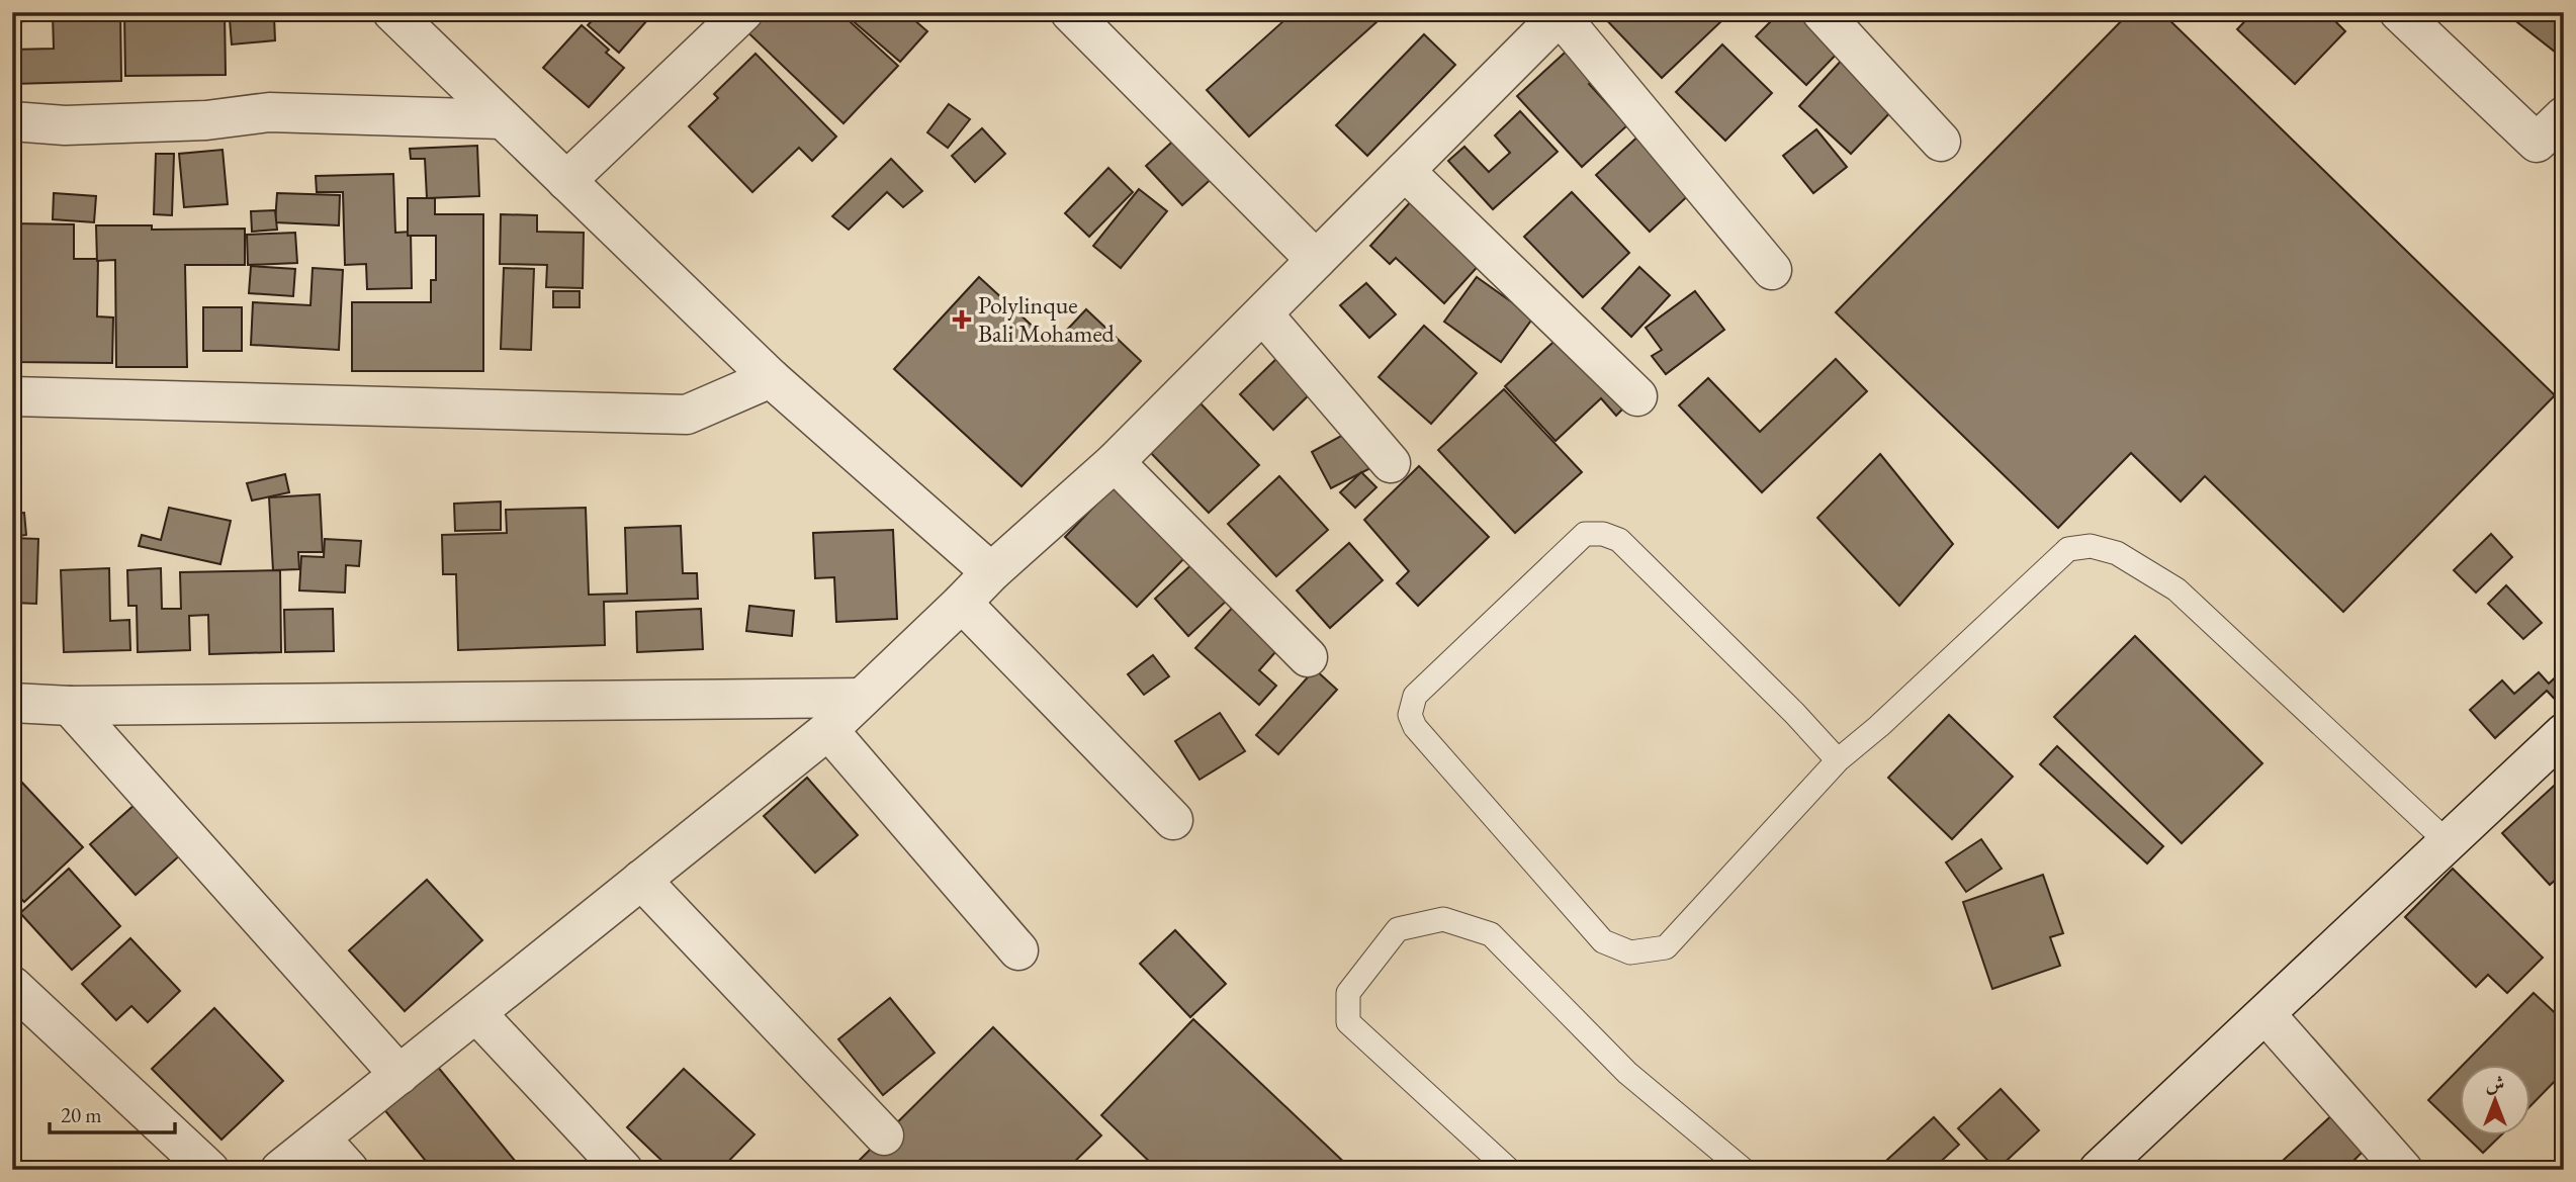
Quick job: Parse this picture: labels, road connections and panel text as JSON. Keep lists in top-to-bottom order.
{
  "places": {
    "health": ["Polylinque Bali Mohamed"]
  },
  "scale_bar": "20 m",
  "north": "top"
}
